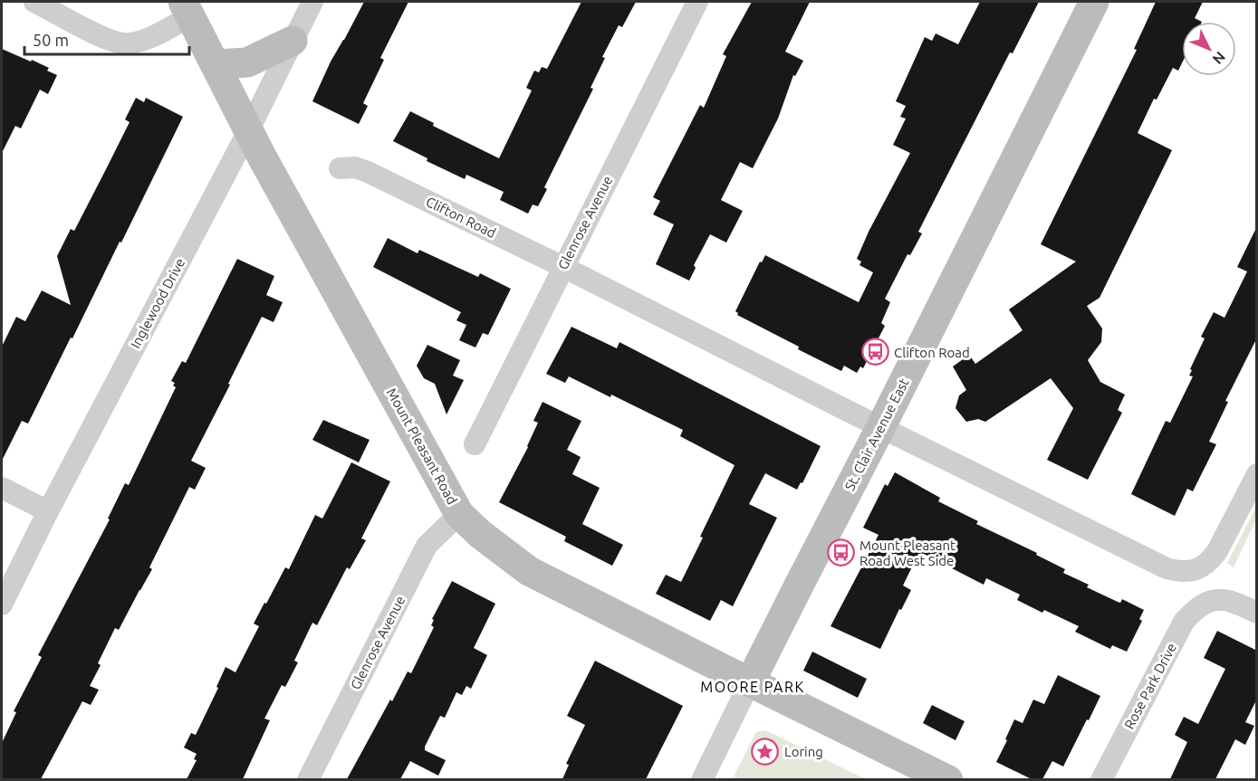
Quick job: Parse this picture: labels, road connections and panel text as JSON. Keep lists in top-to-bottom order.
{
  "streets": {
    "main road": ["St. Clair Avenue East", "Mount Pleasant Road"],
    "street": [
      "Clifton Road",
      "Glenrose Avenue",
      "Inglewood Drive",
      "Rose Park Drive"
    ]
  },
  "crossings": [
    ["Clifton Road", "Glenrose Avenue"],
    ["Clifton Road", "St. Clair Avenue East"],
    ["Glenrose Avenue", "Mount Pleasant Road"],
    ["Inglewood Drive", "Mount Pleasant Road"],
    ["St. Clair Avenue East", "Mount Pleasant Road"]
  ],
  "districts": ["MOORE PARK"],
  "places": {
    "bus stop": ["Clifton Road", "Mount Pleasant Road West Side"],
    "place": ["Loring"]
  },
  "scale_bar": "50 m",
  "north": "bottom right"
}
